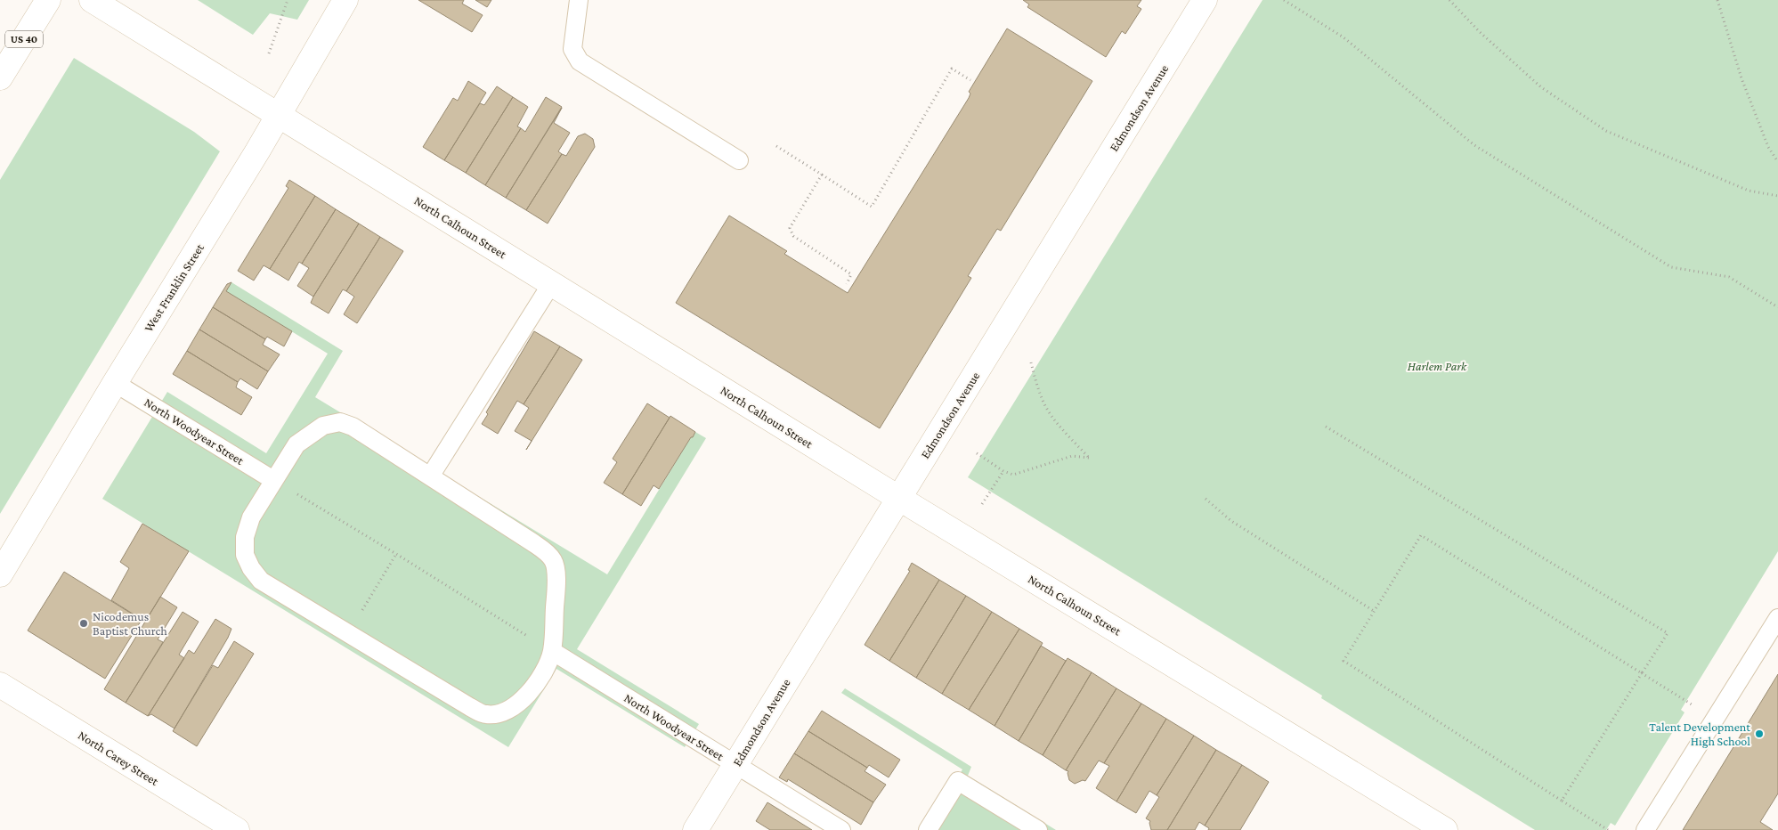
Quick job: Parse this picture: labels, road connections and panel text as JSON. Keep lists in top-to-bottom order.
{
  "streets": {
    "main road": [
      "US 40",
      "Edmondson Avenue",
      "North Calhoun Street",
      "West Franklin Street",
      "North Carey Street"
    ],
    "lane": ["North Woodyear Street"]
  },
  "crossings": [
    ["Edmondson Avenue", "North Calhoun Street"],
    ["Edmondson Avenue", "North Woodyear Street"],
    ["North Calhoun Street", "West Franklin Street"],
    ["West Franklin Street", "North Woodyear Street"]
  ],
  "parks": ["Harlem Park"],
  "places": ["Nicodemus Baptist Church", "Talent Development High School"]
}
